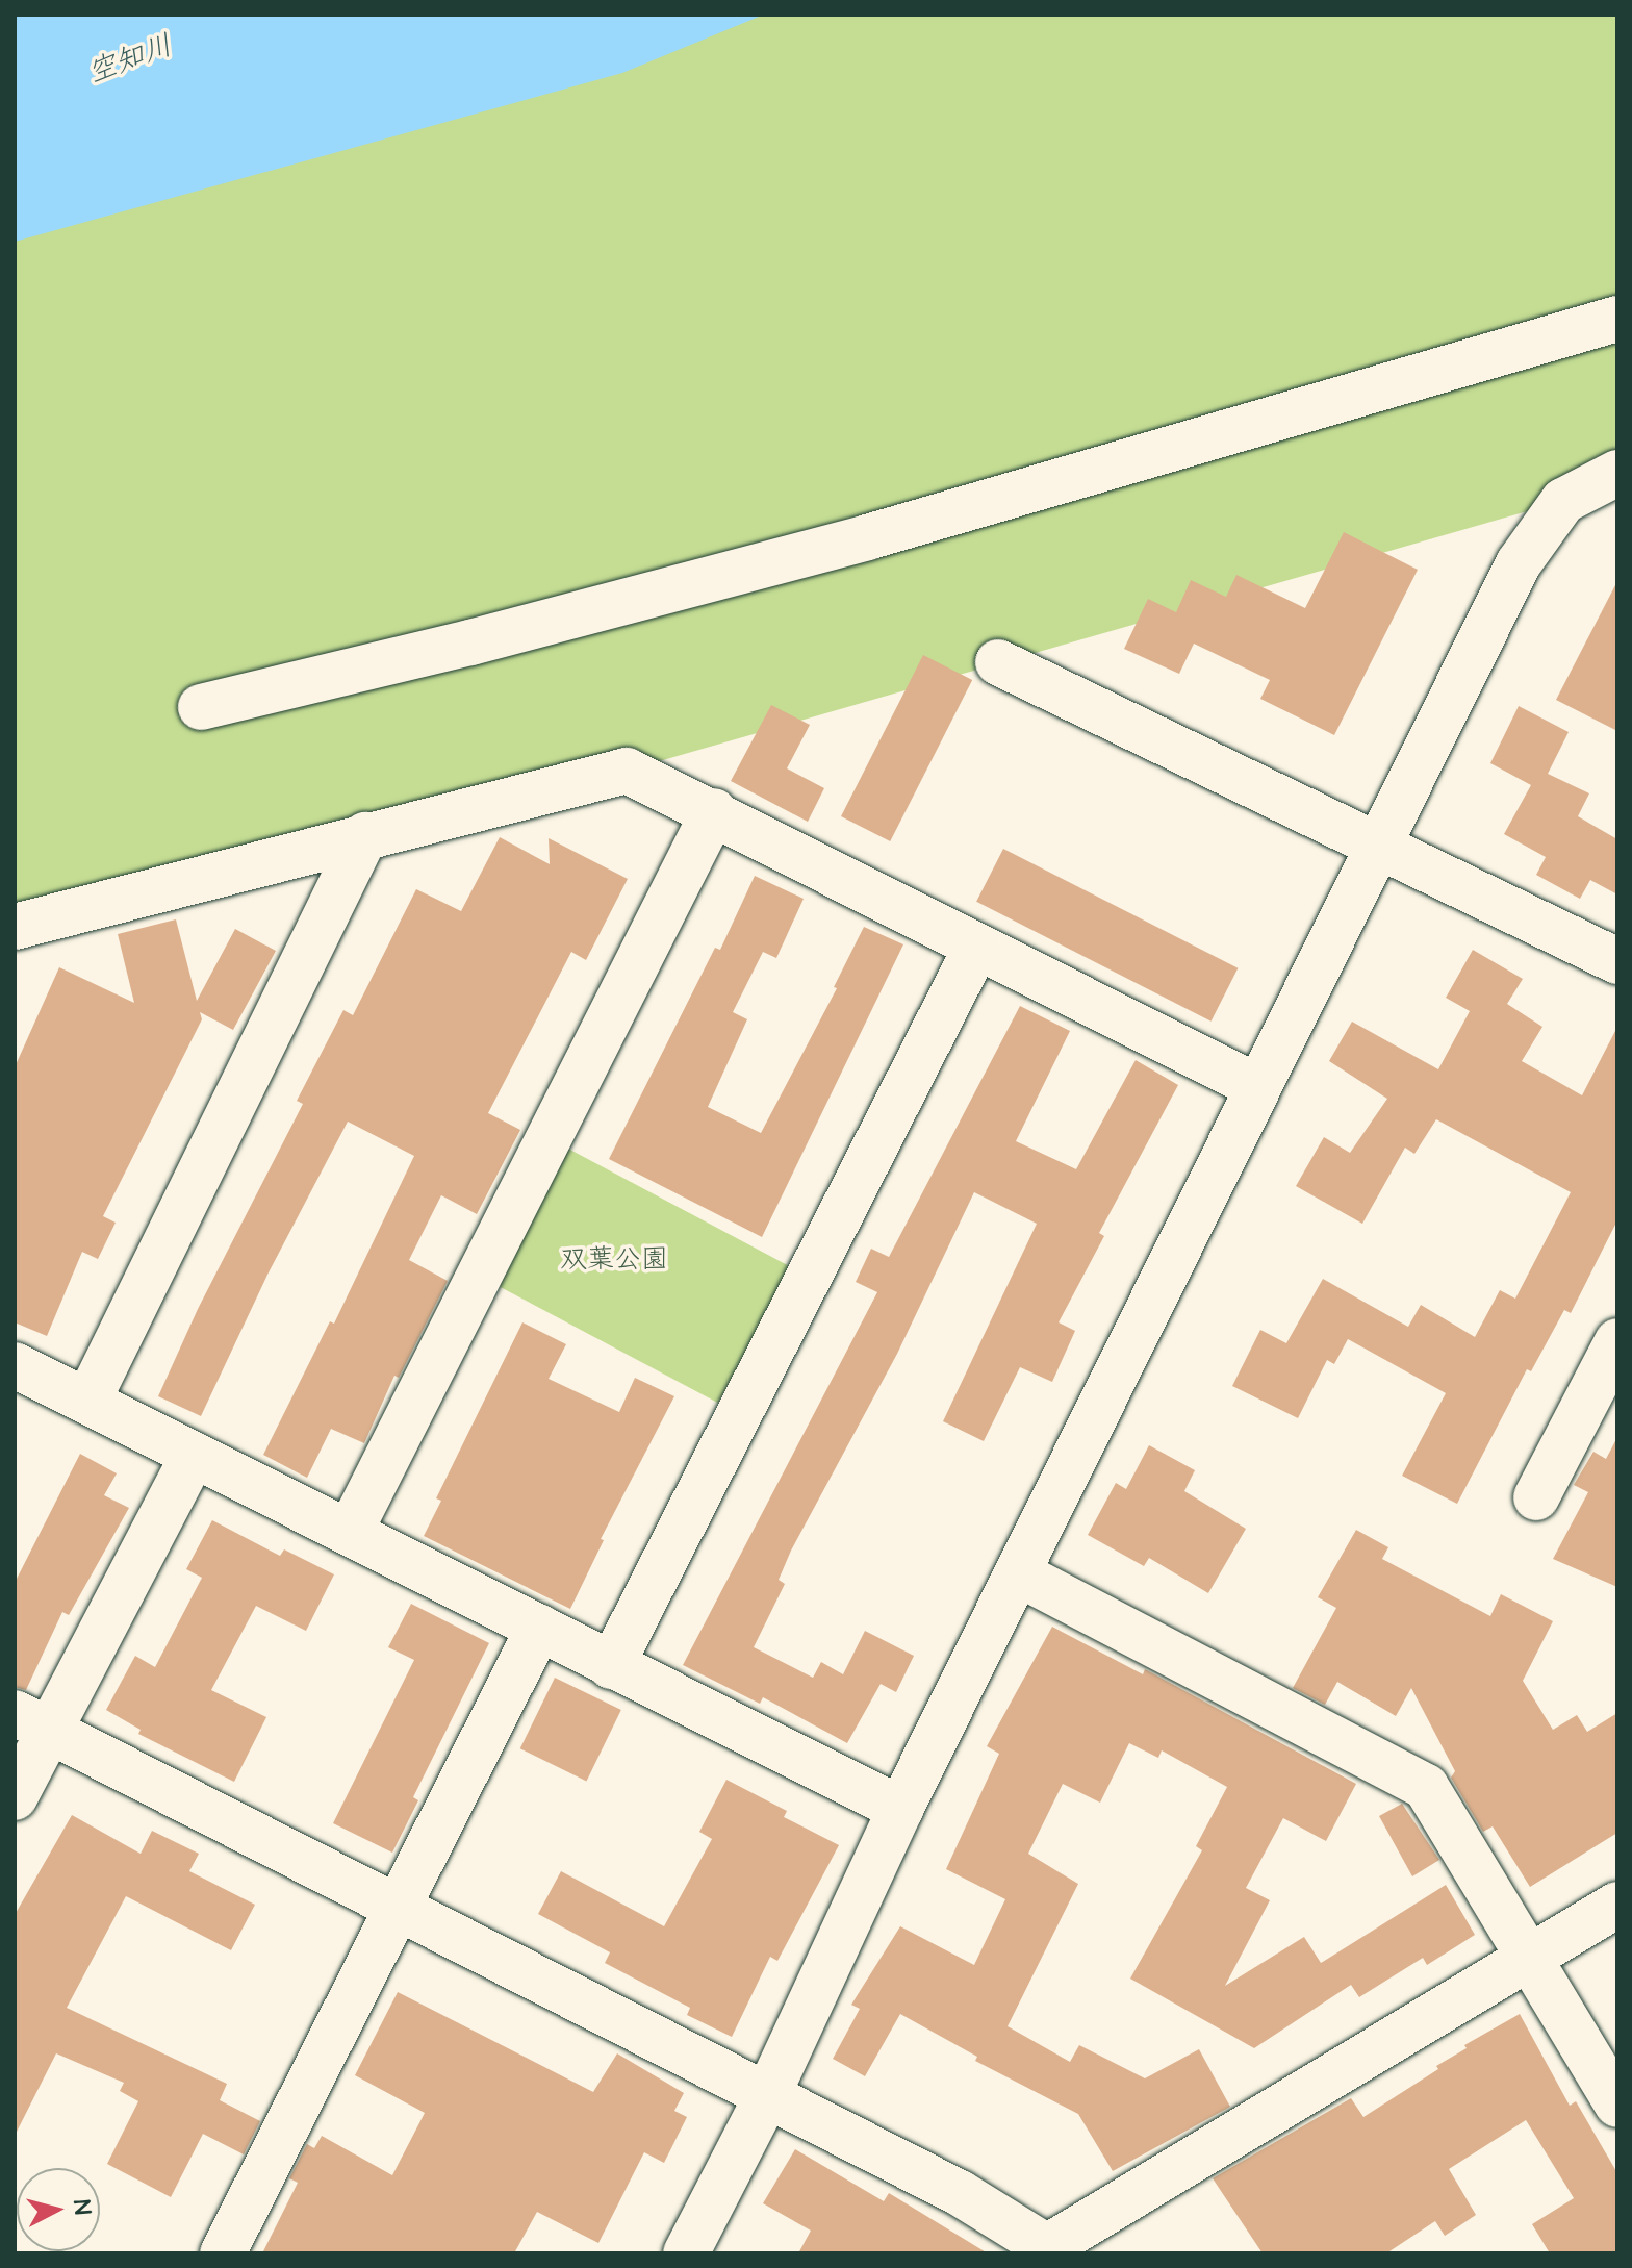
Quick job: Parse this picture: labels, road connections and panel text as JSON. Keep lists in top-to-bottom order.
{
  "water": ["空知川"],
  "parks": ["双葉公園"],
  "north": "right"
}
